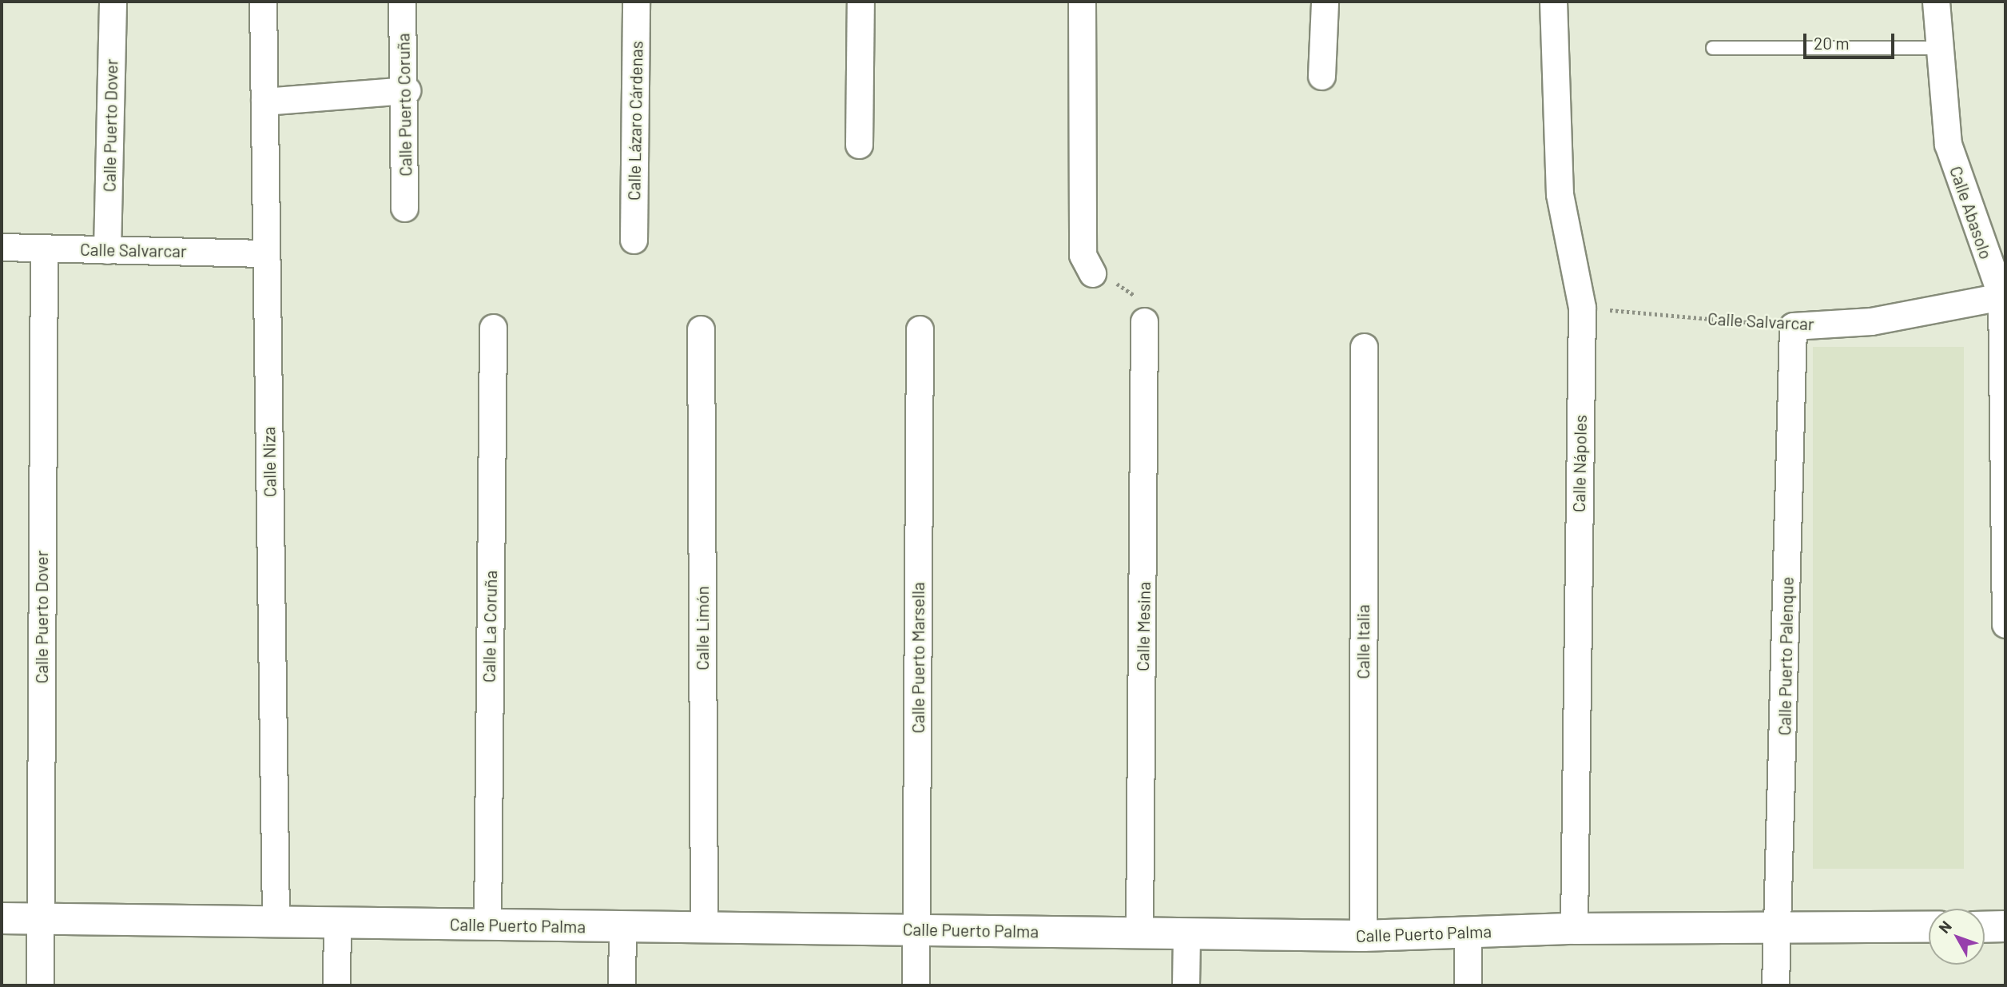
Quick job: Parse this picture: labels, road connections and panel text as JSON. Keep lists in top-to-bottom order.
{
  "streets": {
    "street": [
      "Calle Puerto Coruña",
      "Calle Lázaro Cárdenas",
      "Calle Puerto Dover",
      "Calle Abasolo",
      "Calle Salvarcar",
      "Calle Niza",
      "Calle Nápoles",
      "Calle La Coruña",
      "Calle Mesina",
      "Calle Limón",
      "Calle Italia",
      "Calle Puerto Palenque",
      "Calle Puerto Marsella",
      "Calle Puerto Palma"
    ]
  },
  "crossings": [
    ["Calle Puerto Dover", "Calle Salvarcar"],
    ["Calle Puerto Dover", "Calle Puerto Palma"],
    ["Calle Abasolo", "Calle Salvarcar"],
    ["Calle Salvarcar", "Calle Niza"],
    ["Calle Salvarcar", "Calle Nápoles"],
    ["Calle Salvarcar", "Calle Puerto Palenque"],
    ["Calle Niza", "Calle Puerto Palma"],
    ["Calle Nápoles", "Calle Puerto Palma"],
    ["Calle La Coruña", "Calle Puerto Palma"],
    ["Calle Mesina", "Calle Puerto Palma"],
    ["Calle Limón", "Calle Puerto Palma"],
    ["Calle Italia", "Calle Puerto Palma"],
    ["Calle Puerto Palenque", "Calle Puerto Palma"],
    ["Calle Puerto Marsella", "Calle Puerto Palma"]
  ],
  "scale_bar": "20 m",
  "north": "top left"
}
